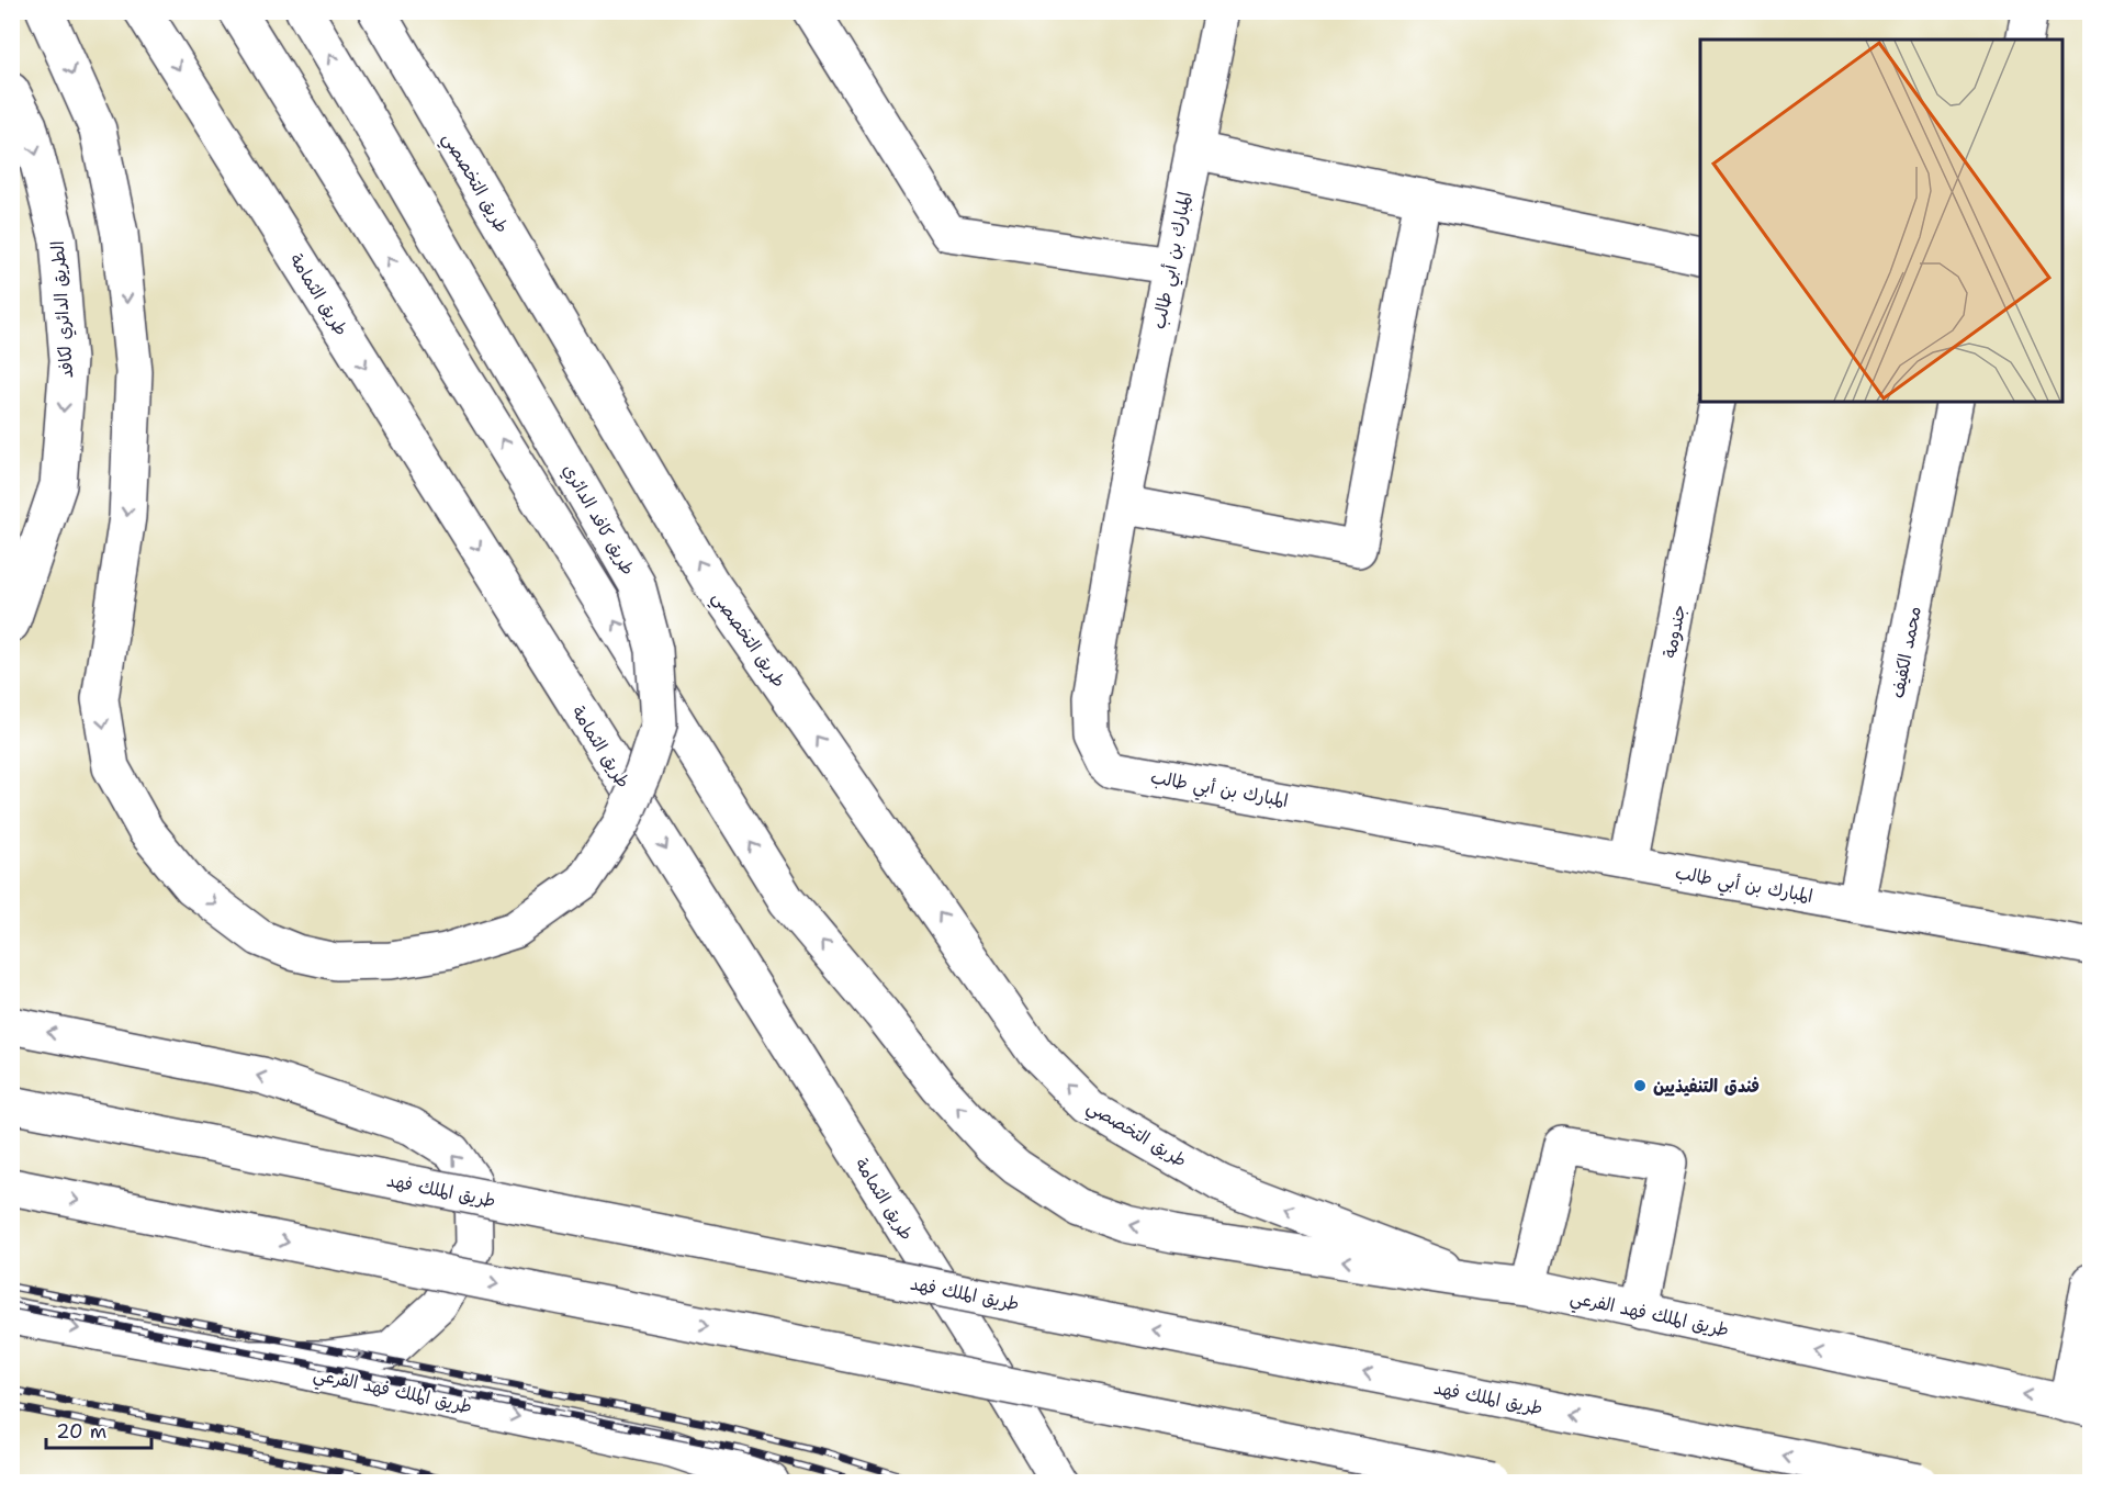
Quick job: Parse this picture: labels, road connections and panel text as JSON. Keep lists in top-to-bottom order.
{
  "streets": {
    "main road": [
      "طريق التخصصي",
      "المبارك بن أبي طالب",
      "طريق الثمامة",
      "الطريق الدائري لكافد",
      "طريق كافد الدائري",
      "جندومة",
      "محمد الكفيف",
      "طريق الملك فهد",
      "طريق الملك فهد الفرعي"
    ]
  },
  "crossings": [
    ["طريق التخصصي", "طريق الملك فهد الفرعي"],
    ["المبارك بن أبي طالب", "جندومة"],
    ["المبارك بن أبي طالب", "محمد الكفيف"]
  ],
  "one_way": ["الطريق الدائري لكافد"],
  "places": ["فندق التنفيذيين"],
  "scale_bar": "20 m"
}
